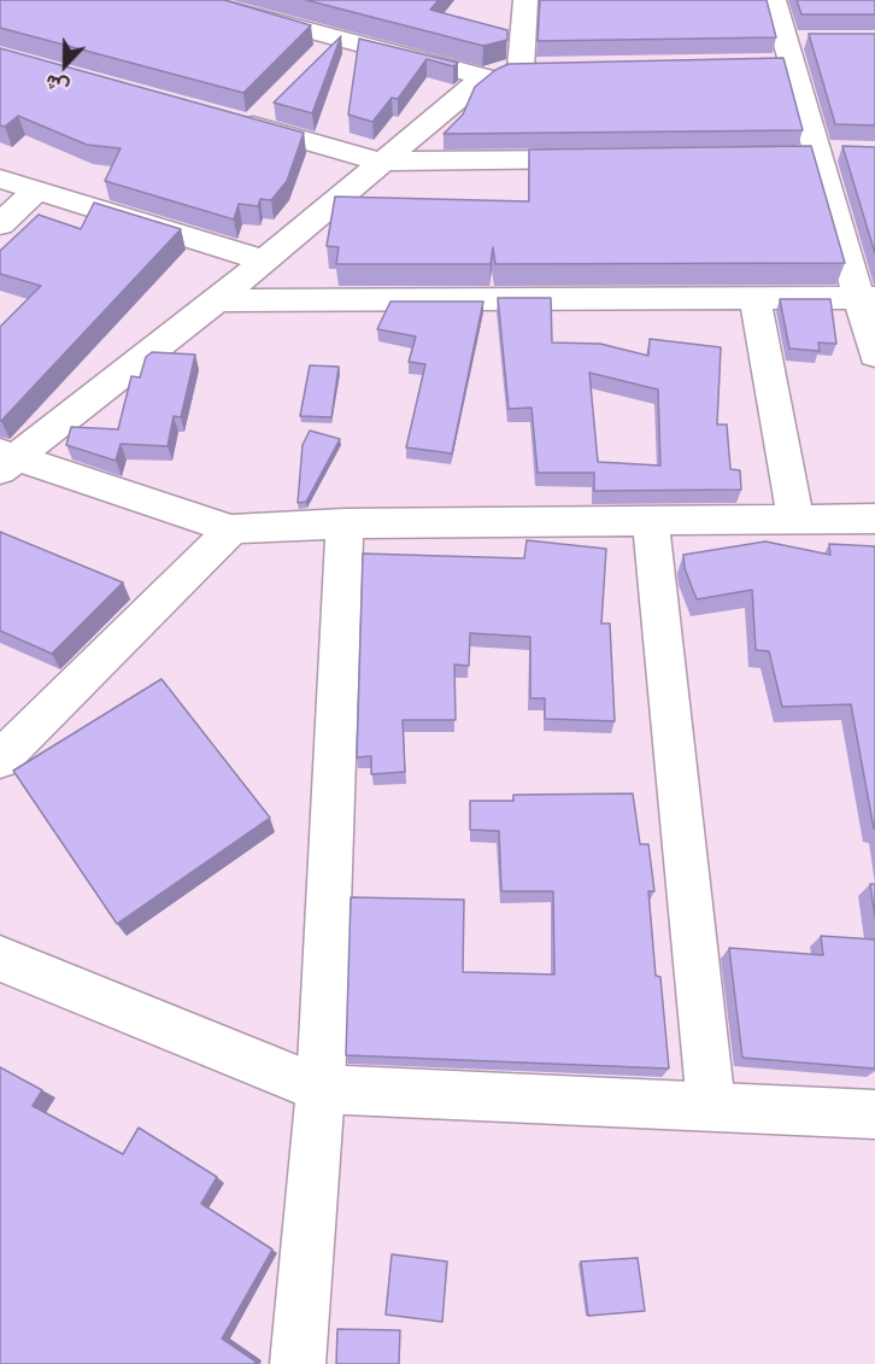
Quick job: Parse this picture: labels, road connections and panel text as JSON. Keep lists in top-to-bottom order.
{
  "north": "bottom"
}
